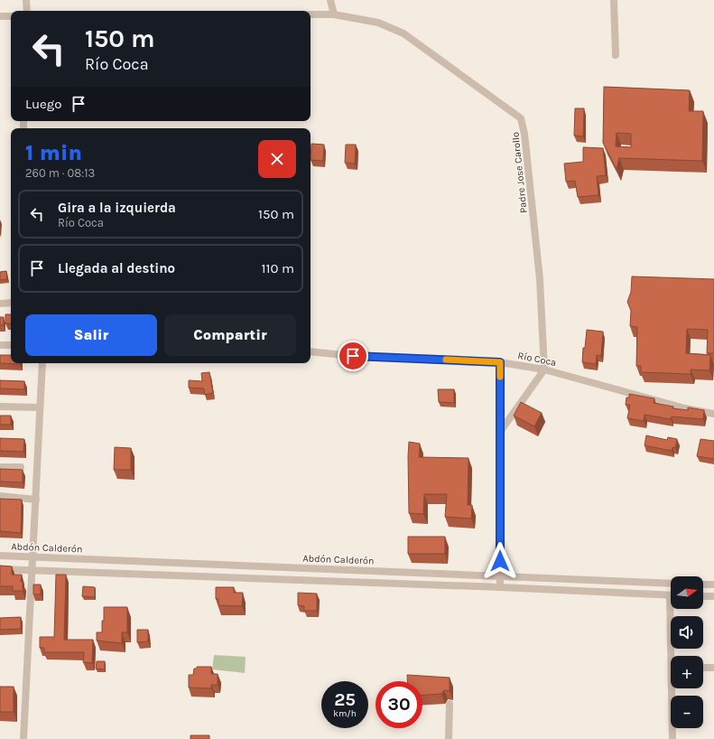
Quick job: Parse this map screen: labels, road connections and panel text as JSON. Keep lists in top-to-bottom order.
{
  "streets": {
    "street": ["Padre Jose Carollo", "Río Coca", "Abdón Calderón"]
  },
  "crossings": [
    ["Padre Jose Carollo", "Río Coca"]
  ],
  "north": "right",
  "page": {
    "turn": ["150 m", "Río Coca"],
    "then": "Luego",
    "heading": ["1 min", "260 m · 08:13"],
    "list": [
      {
        "name": "Gira a la izquierda",
        "note": "Río Coca",
        "value": "150 m"
      },
      {
        "name": "Llegada al destino",
        "value": "110 m"
      }
    ],
    "buttons": ["Salir", "Compartir"],
    "map_buttons": ["+", "−"],
    "speed": "25 km/h",
    "limit": "30"
  }
}
